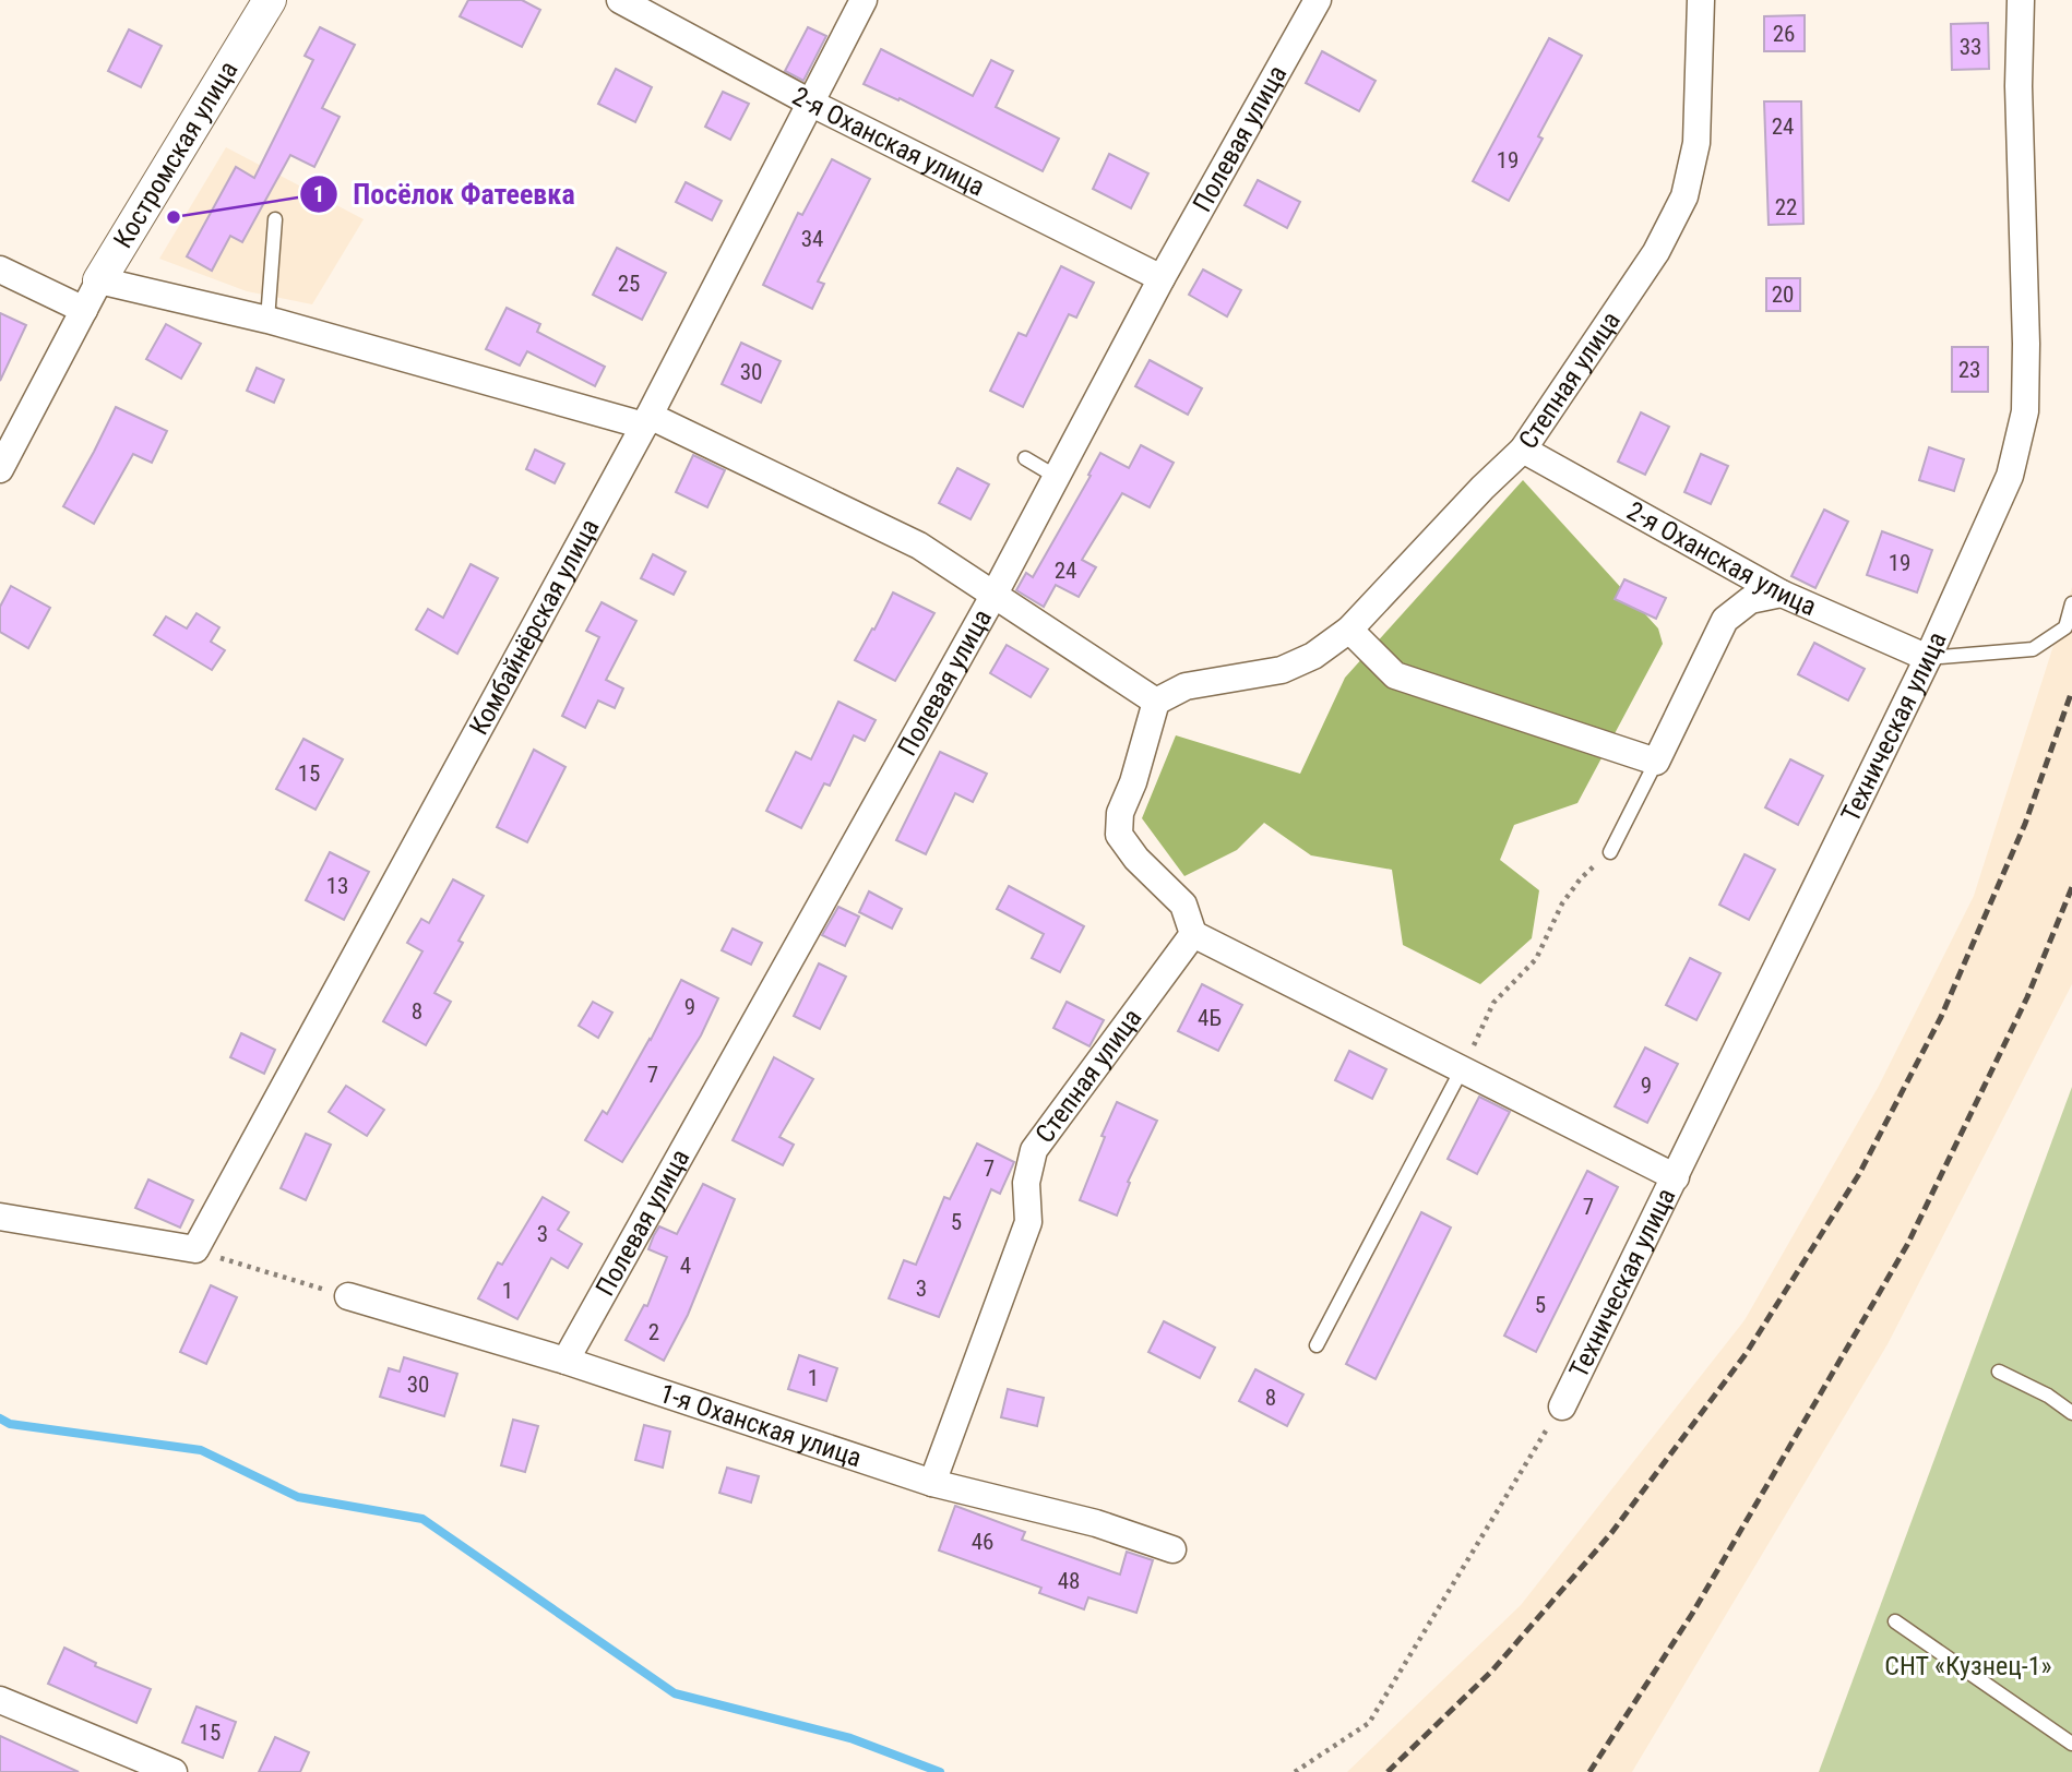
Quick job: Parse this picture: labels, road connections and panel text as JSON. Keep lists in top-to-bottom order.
{
  "streets": {
    "street": [
      "Полевая улица",
      "2-я Оханская улица",
      "Костромская улица",
      "Степная улица",
      "Комбайнёрская улица",
      "Техническая улица",
      "1-я Оханская улица"
    ]
  },
  "crossings": [
    ["Полевая улица", "2-я Оханская улица"],
    ["Полевая улица", "1-я Оханская улица"],
    ["2-я Оханская улица", "Степная улица"],
    ["2-я Оханская улица", "Комбайнёрская улица"],
    ["2-я Оханская улица", "Техническая улица"],
    ["Степная улица", "1-я Оханская улица"]
  ],
  "parks": ["СНТ «Кузнец-1»"],
  "places": ["Посёлок Фатеевка"],
  "house_numbers": [
    "26",
    "33",
    "24",
    "19",
    "22",
    "34",
    "25",
    "20",
    "23",
    "30",
    "19",
    "24",
    "15",
    "13",
    "9",
    "8",
    "4Б",
    "7",
    "9",
    "7",
    "7",
    "5",
    "3",
    "4",
    "3",
    "1",
    "5",
    "2",
    "1",
    "30",
    "8",
    "46",
    "48",
    "15"
  ]
}
